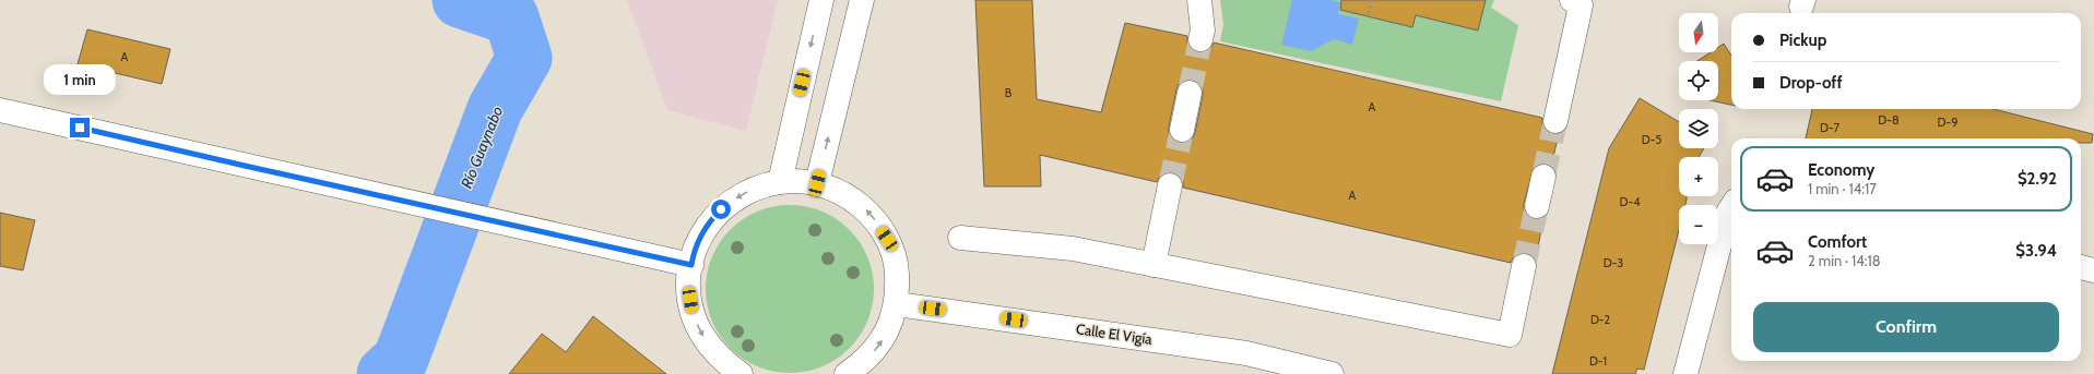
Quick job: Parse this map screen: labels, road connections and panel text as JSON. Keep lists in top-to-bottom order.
{
  "streets": {
    "street": ["Calle El Vigía"]
  },
  "water": ["Río Guaynabo"],
  "house_numbers": [
    "A",
    "B",
    "A",
    "D-8",
    "D-9",
    "D-7",
    "D-5",
    "A",
    "D-4",
    "D-3",
    "D-2",
    "D-1"
  ],
  "north": "bottom",
  "page": {
    "map_buttons": ["+", "−"],
    "banner": ["Pickup", "Drop-off"],
    "bubble": "1 min",
    "list": [
      {
        "name": "Economy",
        "note": "1 min · 14:17",
        "value": "$2.92"
      },
      {
        "name": "Comfort",
        "note": "2 min · 14:18",
        "value": "$3.94"
      }
    ],
    "buttons": "Confirm"
  }
}
